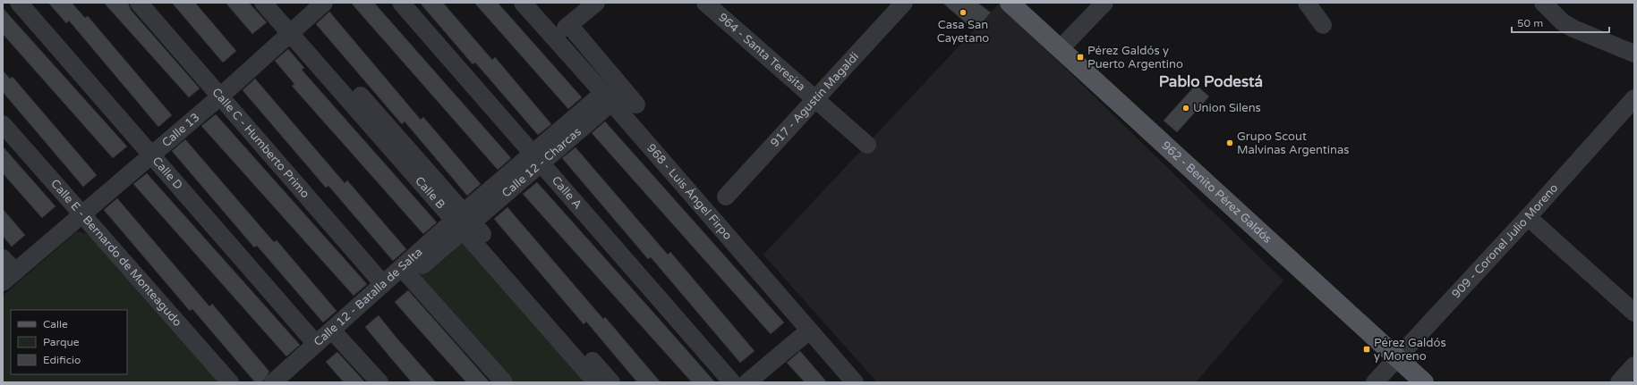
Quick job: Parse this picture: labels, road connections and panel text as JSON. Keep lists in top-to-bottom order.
{
  "streets": {
    "main road": ["962 - Benito Pérez Galdós"],
    "street": [
      "964 - Santa Teresita",
      "917 - Agustín Magaldi",
      "Calle 13",
      "Calle C - Humberto Primo",
      "Calle 12 - Charcas",
      "Calle D",
      "Calle A",
      "968 - Luis Ángel Firpo",
      "Calle B",
      "909 - Coronel Julio Moreno",
      "Calle E - Bernardo de Monteagudo",
      "Calle 12 - Batalla de Salta"
    ]
  },
  "crossings": [
    ["964 - Santa Teresita", "917 - Agustín Magaldi"],
    ["Calle 13", "Calle C - Humberto Primo"],
    ["Calle 13", "Calle D"],
    ["Calle 13", "Calle B"],
    ["Calle 13", "Calle E - Bernardo de Monteagudo"],
    ["Calle C - Humberto Primo", "Calle 12 - Batalla de Salta"],
    ["Calle 12 - Charcas", "Calle A"],
    ["Calle 12 - Charcas", "968 - Luis Ángel Firpo"],
    ["Calle 12 - Charcas", "Calle B"],
    ["Calle 12 - Charcas", "Calle 12 - Batalla de Salta"],
    ["Calle D", "Calle 12 - Batalla de Salta"],
    ["962 - Benito Pérez Galdós", "909 - Coronel Julio Moreno"],
    ["Calle B", "Calle 12 - Batalla de Salta"]
  ],
  "districts": ["Pablo Podestá"],
  "places": {
    "other": ["Casa San Cayetano", "Union Silens", "Grupo Scout Malvinas Argentinas"],
    "transit": ["Pérez Galdós y Puerto Argentino", "Pérez Galdós y Moreno"]
  },
  "legend": ["Calle", "Parque", "Edificio"],
  "scale_bar": "50 m"
}
